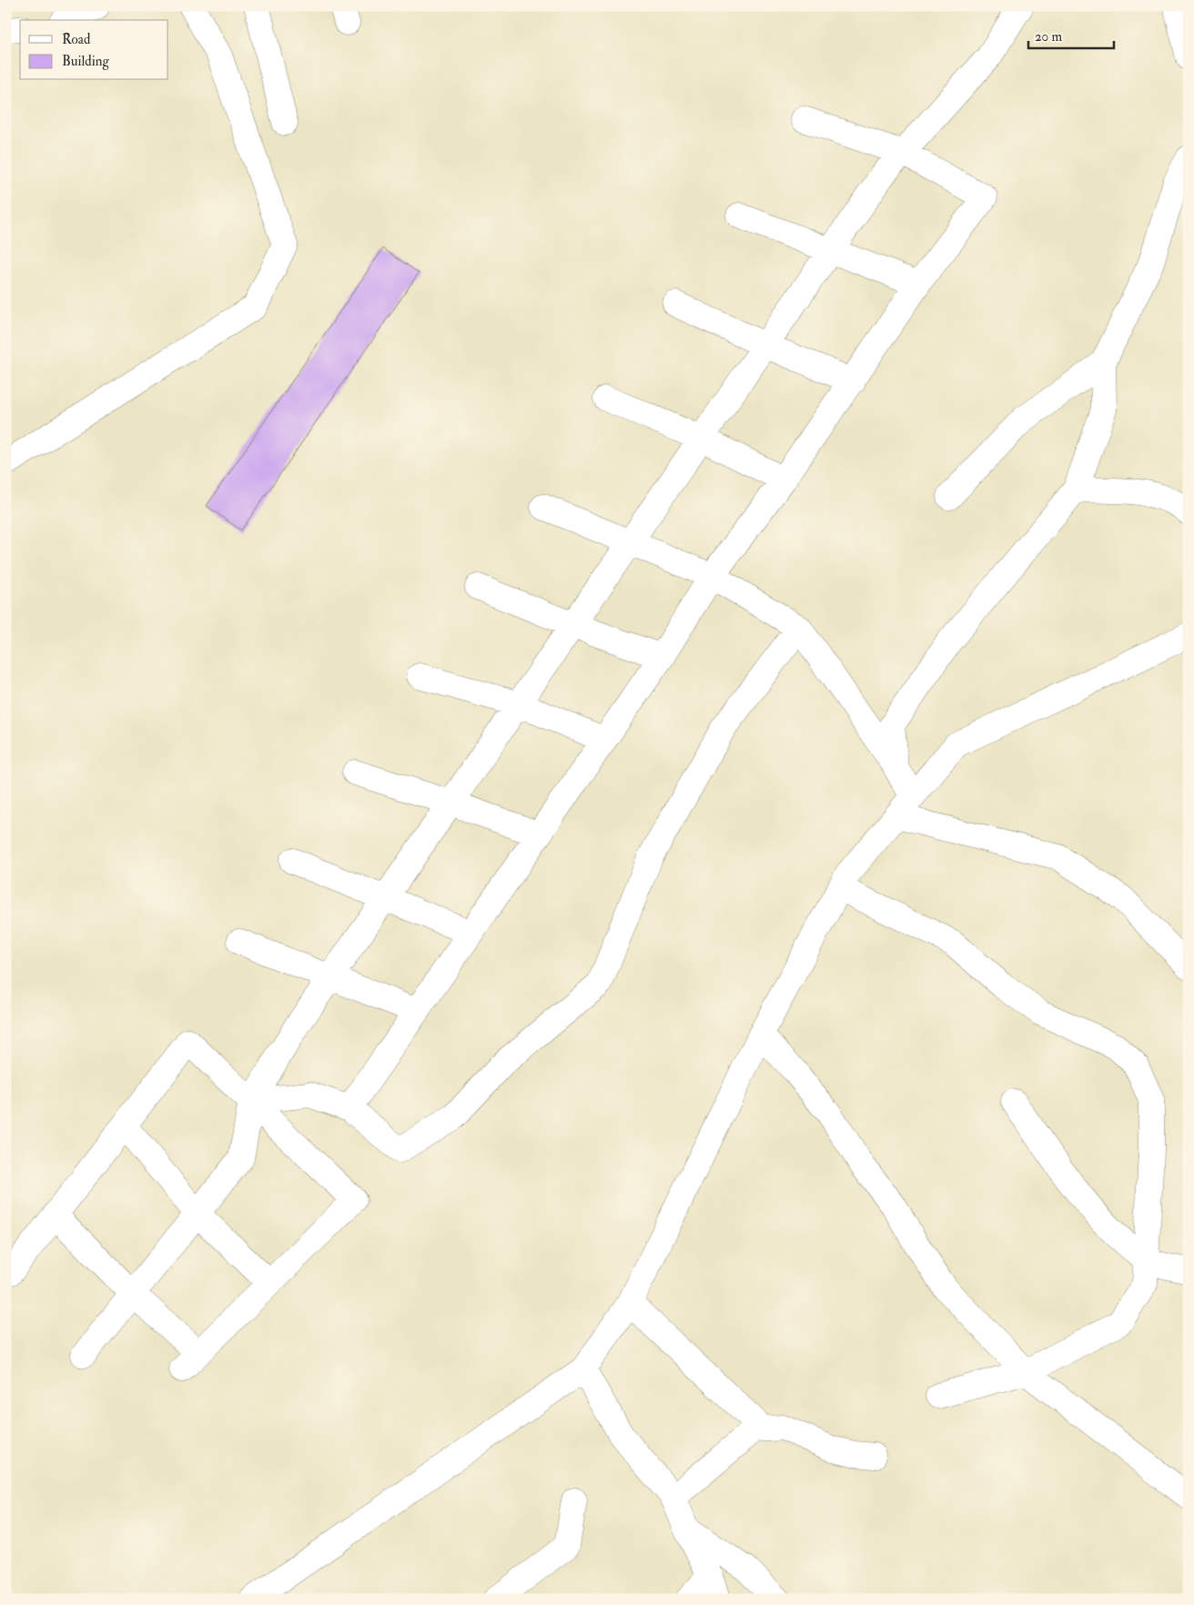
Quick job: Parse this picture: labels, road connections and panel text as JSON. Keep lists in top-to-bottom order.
{
  "legend": ["Road", "Building"],
  "scale_bar": "20 m"
}
